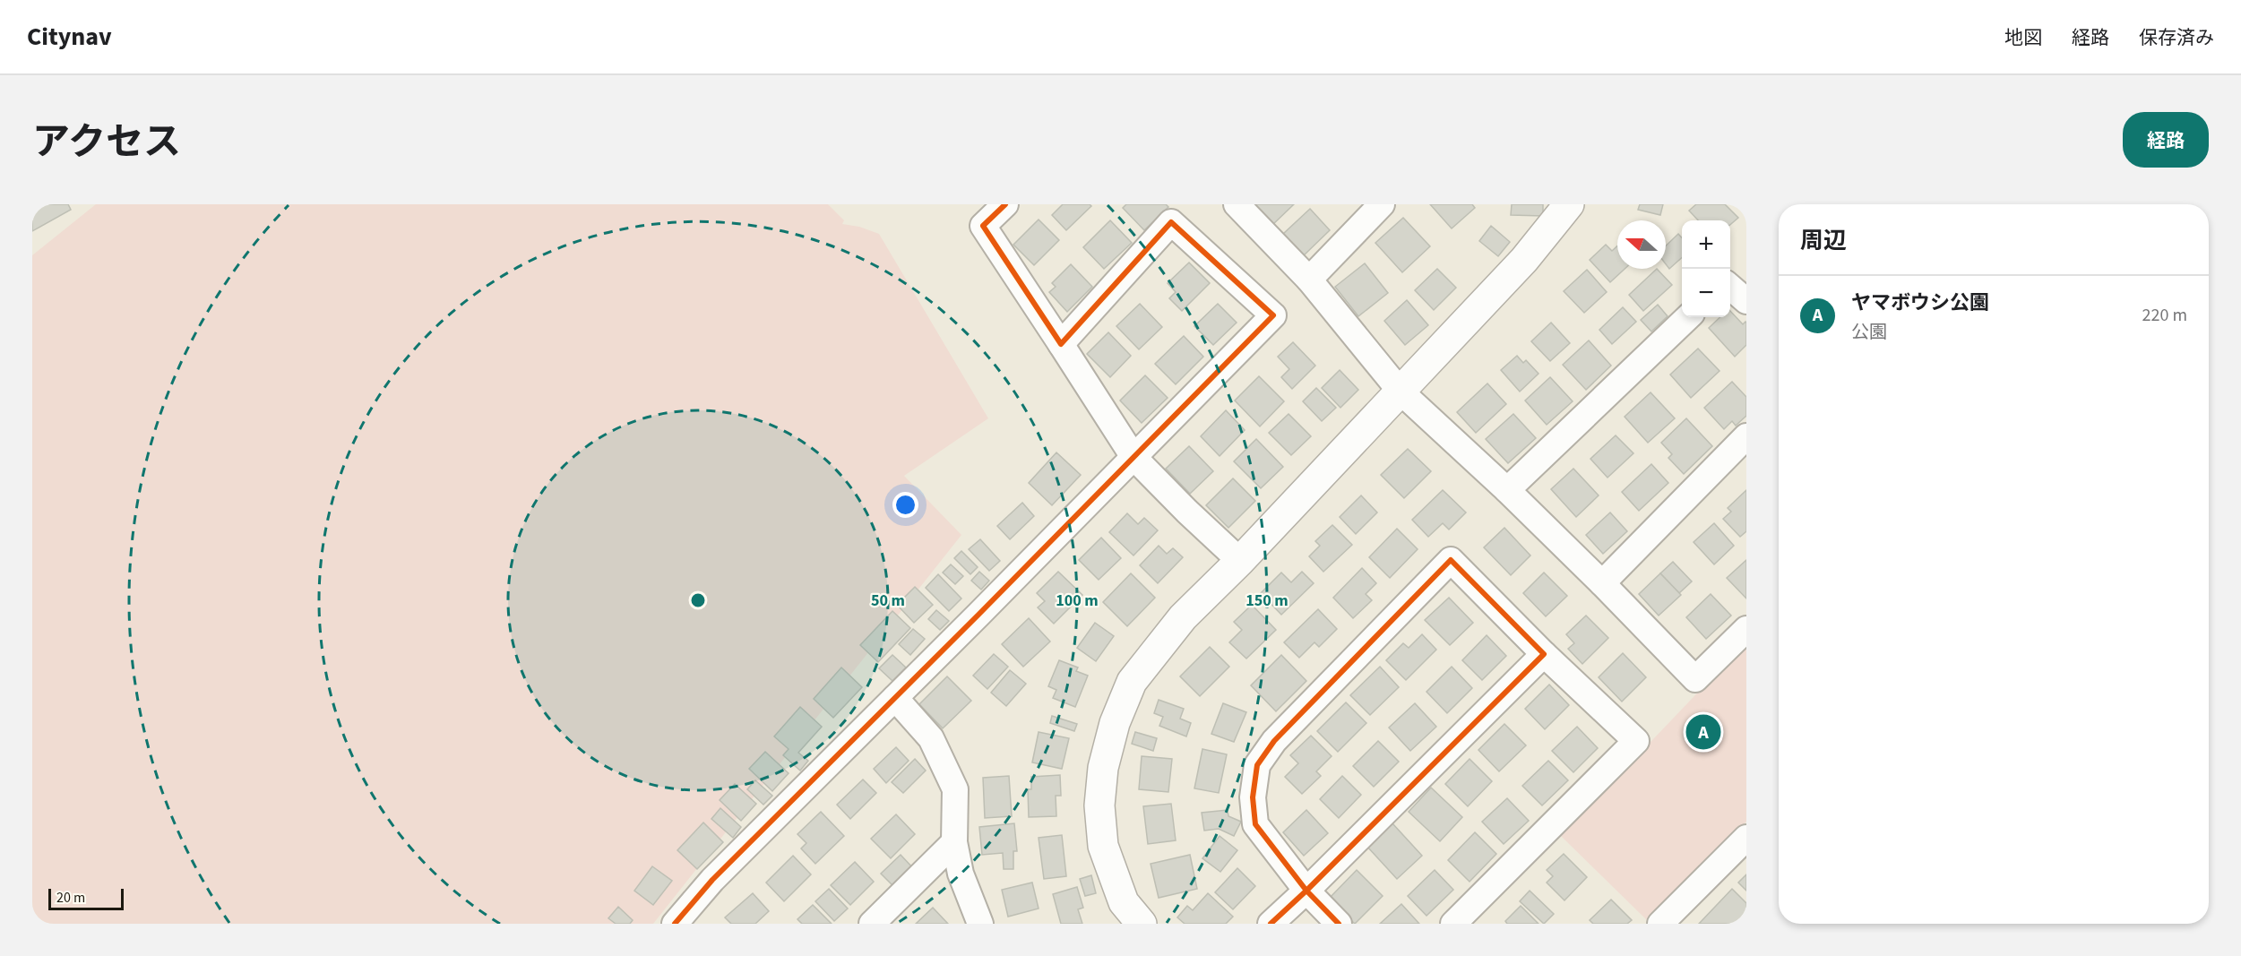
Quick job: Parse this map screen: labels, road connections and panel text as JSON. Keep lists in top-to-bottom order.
{
  "scale_bar": "20 m",
  "north": "left",
  "page": {
    "header": "Citynav",
    "nav": ["地図", "経路", "保存済み"],
    "title": "アクセス",
    "buttons": "経路",
    "heading": "周辺",
    "map_buttons": ["+", "−"],
    "list": [
      {
        "mark": "A",
        "name": "ヤマボウシ公園",
        "note": "公園",
        "value": "220 m"
      }
    ],
    "pins": "A",
    "scale": "20 m"
  },
  "rings": ["50 m", "100 m", "150 m"]
}
